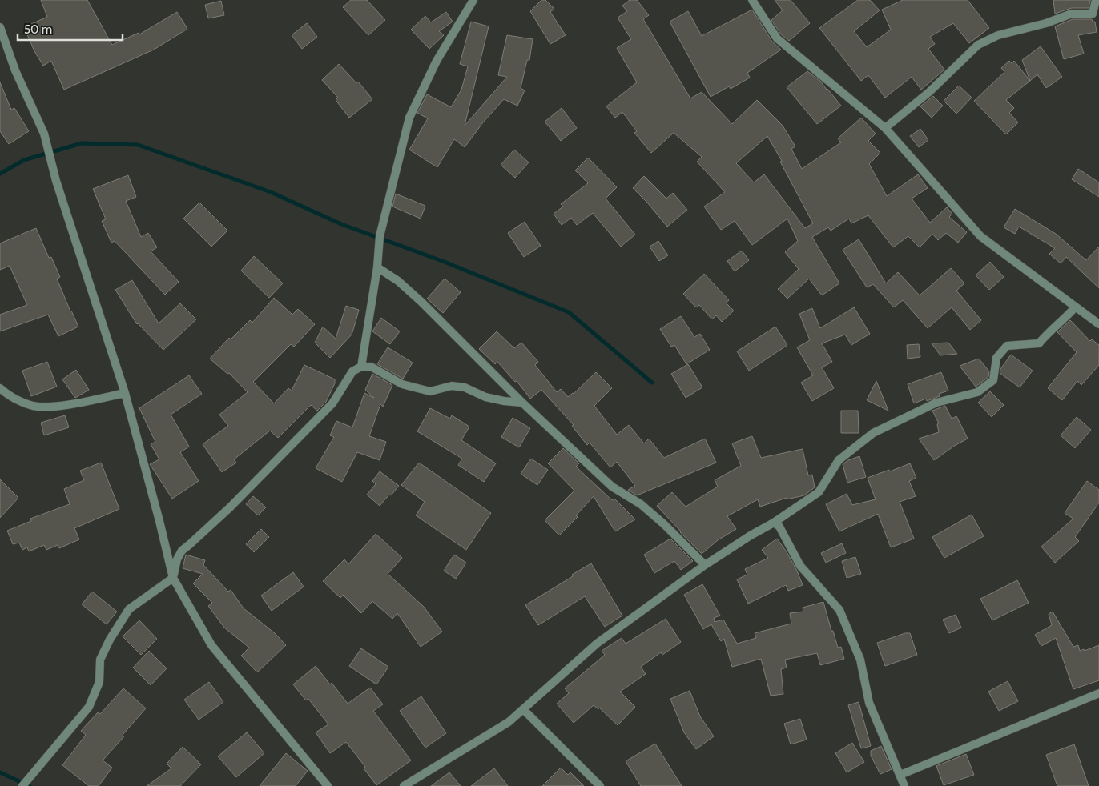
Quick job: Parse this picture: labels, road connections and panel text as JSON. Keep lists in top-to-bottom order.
{
  "scale_bar": "50 m"
}
